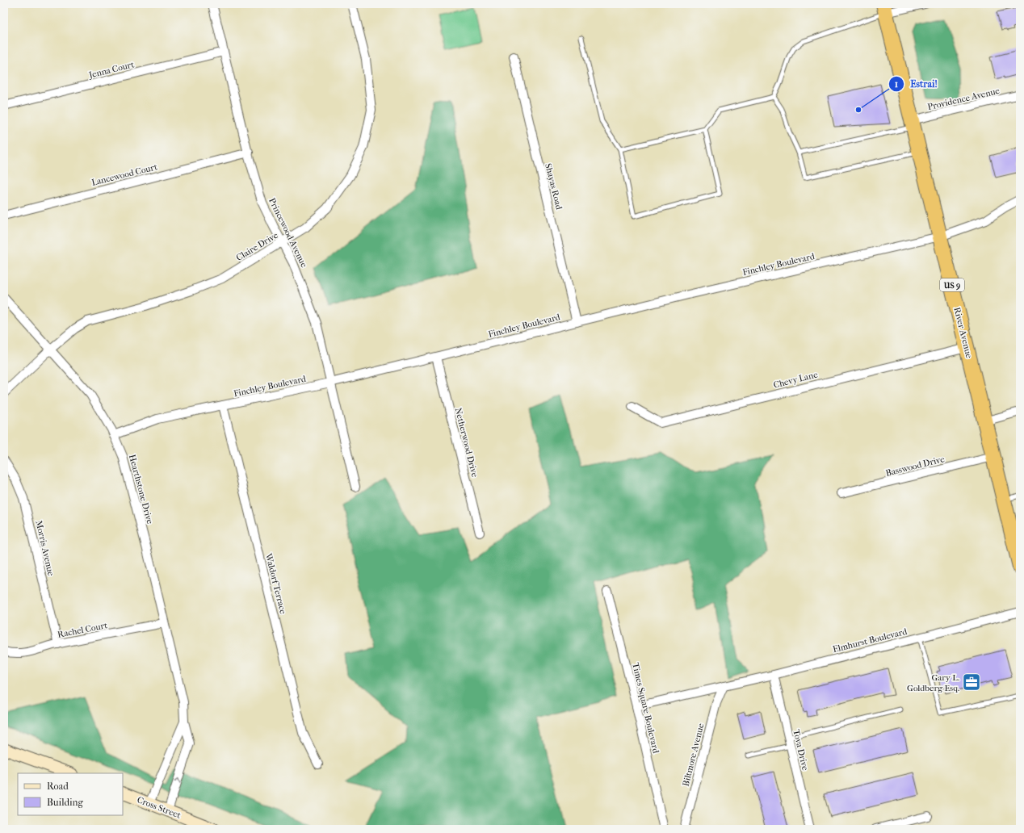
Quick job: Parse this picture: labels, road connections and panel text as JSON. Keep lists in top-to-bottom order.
{
  "streets": {
    "highway": ["US 9", "River Avenue"],
    "main road": ["Cross Street"],
    "street": [
      "Jenna Court",
      "Providence Avenue",
      "Lancewood Court",
      "Shayas Road",
      "Princewood Avenue",
      "Claire Drive",
      "Finchley Boulevard",
      "Chevy Lane",
      "Netherwood Drive",
      "Basswood Drive",
      "Hearthstone Drive",
      "Morris Avenue",
      "Waldorf Terrace",
      "Rachel Court",
      "Elmhurst Boulevard",
      "Times Square Boulevard",
      "Tova Drive",
      "Biltmore Avenue"
    ]
  },
  "crossings": [
    ["Jenna Court", "Princewood Avenue"],
    ["Providence Avenue", "River Avenue"],
    ["Lancewood Court", "Princewood Avenue"],
    ["Shayas Road", "Finchley Boulevard"],
    ["Princewood Avenue", "Claire Drive"],
    ["Princewood Avenue", "Finchley Boulevard"],
    ["Claire Drive", "Hearthstone Drive"],
    ["Finchley Boulevard", "River Avenue"],
    ["Finchley Boulevard", "Netherwood Drive"],
    ["Finchley Boulevard", "Hearthstone Drive"],
    ["Finchley Boulevard", "Waldorf Terrace"],
    ["River Avenue", "Chevy Lane"],
    ["River Avenue", "Basswood Drive"],
    ["Hearthstone Drive", "Rachel Court"],
    ["Hearthstone Drive", "Cross Street"],
    ["Morris Avenue", "Rachel Court"],
    ["Elmhurst Boulevard", "Times Square Boulevard"],
    ["Elmhurst Boulevard", "Tova Drive"],
    ["Elmhurst Boulevard", "Biltmore Avenue"]
  ],
  "places": {
    "other": ["Estrai!"],
    "office": ["Gary L. Goldberg Esq."]
  },
  "legend": ["Road", "Building"]
}
